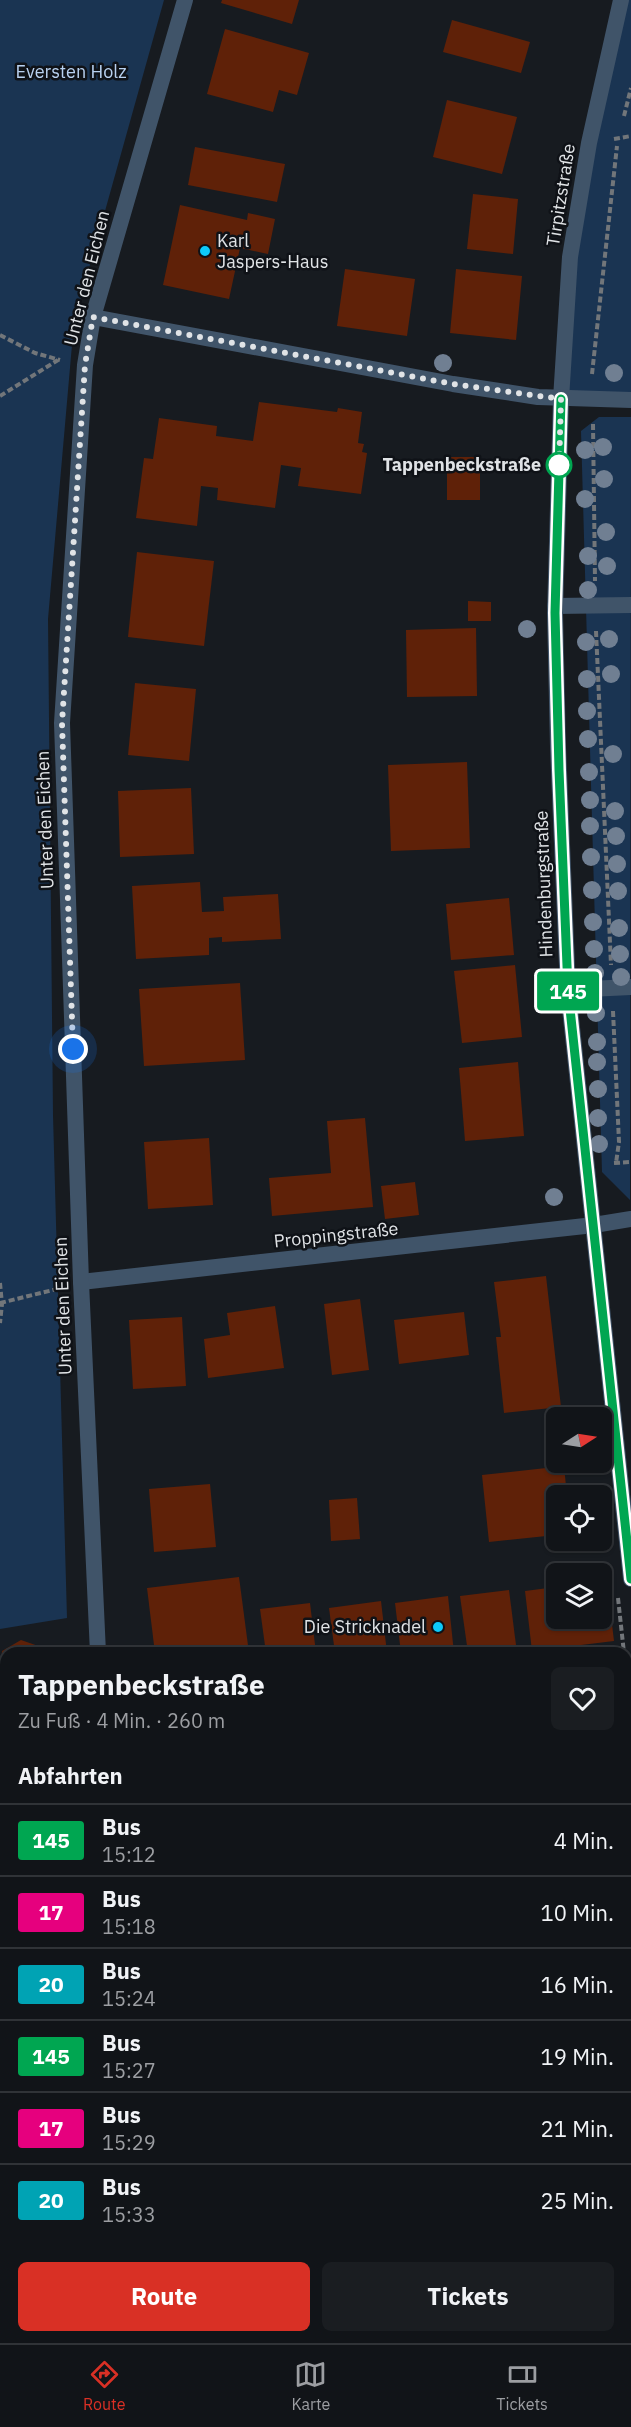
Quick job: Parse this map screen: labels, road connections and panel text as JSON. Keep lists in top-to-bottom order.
{
  "streets": {
    "street": [
      "Tirpitzstraße",
      "Unter den Eichen",
      "Hindenburgstraße",
      "Proppingstraße"
    ]
  },
  "crossings": [
    ["Tirpitzstraße", "Hindenburgstraße"],
    ["Unter den Eichen", "Proppingstraße"],
    ["Hindenburgstraße", "Proppingstraße"]
  ],
  "parks": ["Eversten Holz"],
  "places": ["Karl Jaspers-Haus", "Tappenbeckstraße", "Die Stricknadel"],
  "lines": ["bus line 145"],
  "north": "right",
  "page": {
    "on_map": "145",
    "heading": [
      ["Tappenbeckstraße", "Zu Fuß · 4 Min. · 260 m"],
      "Abfahrten"
    ],
    "list": [
      {
        "mark": "145",
        "name": "Bus",
        "note": "15:12",
        "value": "4 Min."
      },
      {
        "mark": "17",
        "name": "Bus",
        "note": "15:18",
        "value": "10 Min."
      },
      {
        "mark": "20",
        "name": "Bus",
        "note": "15:24",
        "value": "16 Min."
      },
      {
        "mark": "145",
        "name": "Bus",
        "note": "15:27",
        "value": "19 Min."
      },
      {
        "mark": "17",
        "name": "Bus",
        "note": "15:29",
        "value": "21 Min."
      },
      {
        "mark": "20",
        "name": "Bus",
        "note": "15:33",
        "value": "25 Min."
      }
    ],
    "buttons": ["Route", "Tickets"],
    "tabs": ["Route", "Karte", "Tickets"]
  }
}
